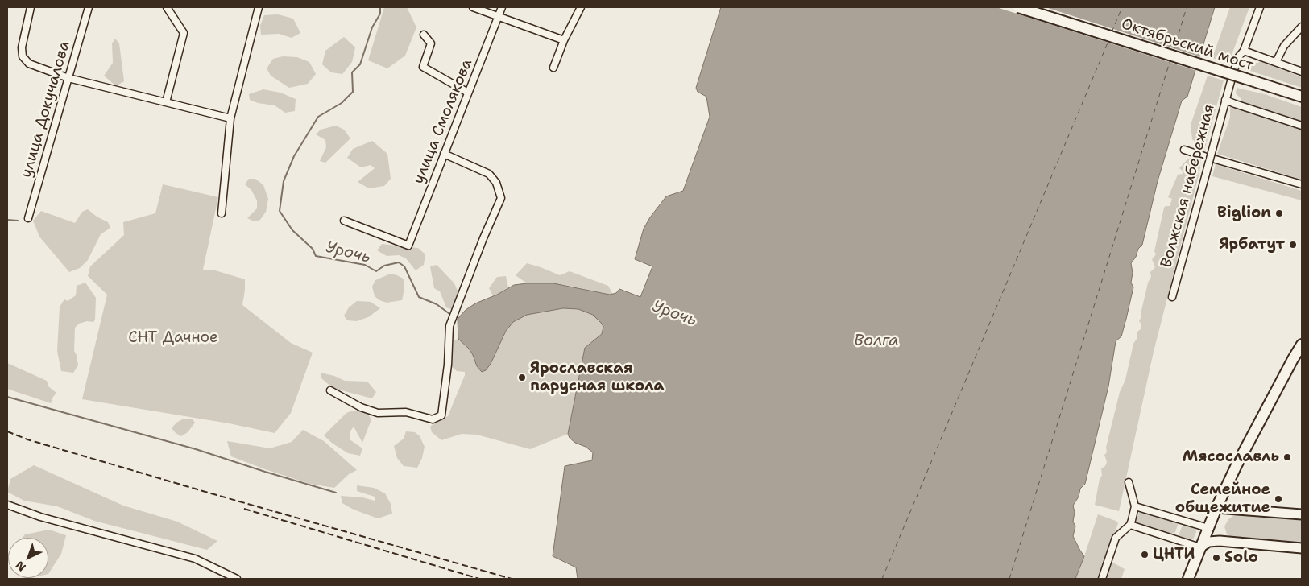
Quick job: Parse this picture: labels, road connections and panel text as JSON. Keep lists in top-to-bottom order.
{
  "streets": {
    "main road": ["Октябрьский мост"],
    "street": ["улица Докучалова", "улица Смолякова", "Волжская набережная"]
  },
  "water": ["Урочь", "Волга"],
  "parks": ["СНТ Дачное"],
  "places": [
    "Biglion",
    "Ярбатут",
    "Ярославская парусная школа",
    "Мясославль",
    "Семейное общежитие",
    "ЦНТИ",
    "Solo"
  ],
  "north": "bottom left"
}
